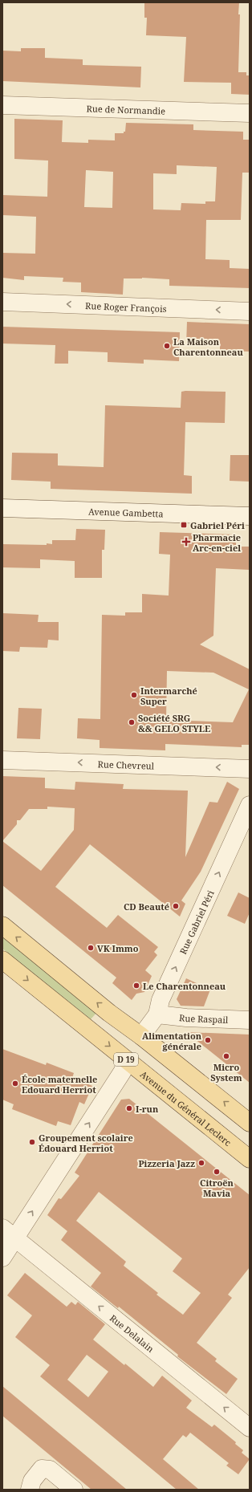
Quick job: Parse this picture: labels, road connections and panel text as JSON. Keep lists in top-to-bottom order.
{
  "streets": {
    "main road": ["D 19", "Avenue du Général Leclerc"],
    "street": [
      "Rue de Normandie",
      "Rue Roger François",
      "Avenue Gambetta",
      "Rue Chevreul",
      "Rue Gabriel Péri",
      "Rue Raspail",
      "Rue Delalain"
    ]
  },
  "crossings": [
    ["Rue Gabriel Péri", "Rue Raspail"]
  ],
  "one_way": [
    "Rue Roger François",
    "Rue Chevreul",
    "Rue Gabriel Péri",
    "Rue Delalain"
  ],
  "places": {
    "other": [
      "La Maison Charentonneau",
      "Intermarché Super",
      "Société SRG && GELO STYLE",
      "CD Beauté",
      "VK Immo",
      "Le Charentonneau",
      "Alimentation générale",
      "Micro System",
      "École maternelle Edouard Herriot",
      "I-run",
      "Groupement scolaire Édouard Herriot",
      "Pizzeria Jazz",
      "Citroën Mavia"
    ],
    "transit": ["Gabriel Péri"],
    "health": ["Pharmacie Arc-en-ciel"]
  }
}
